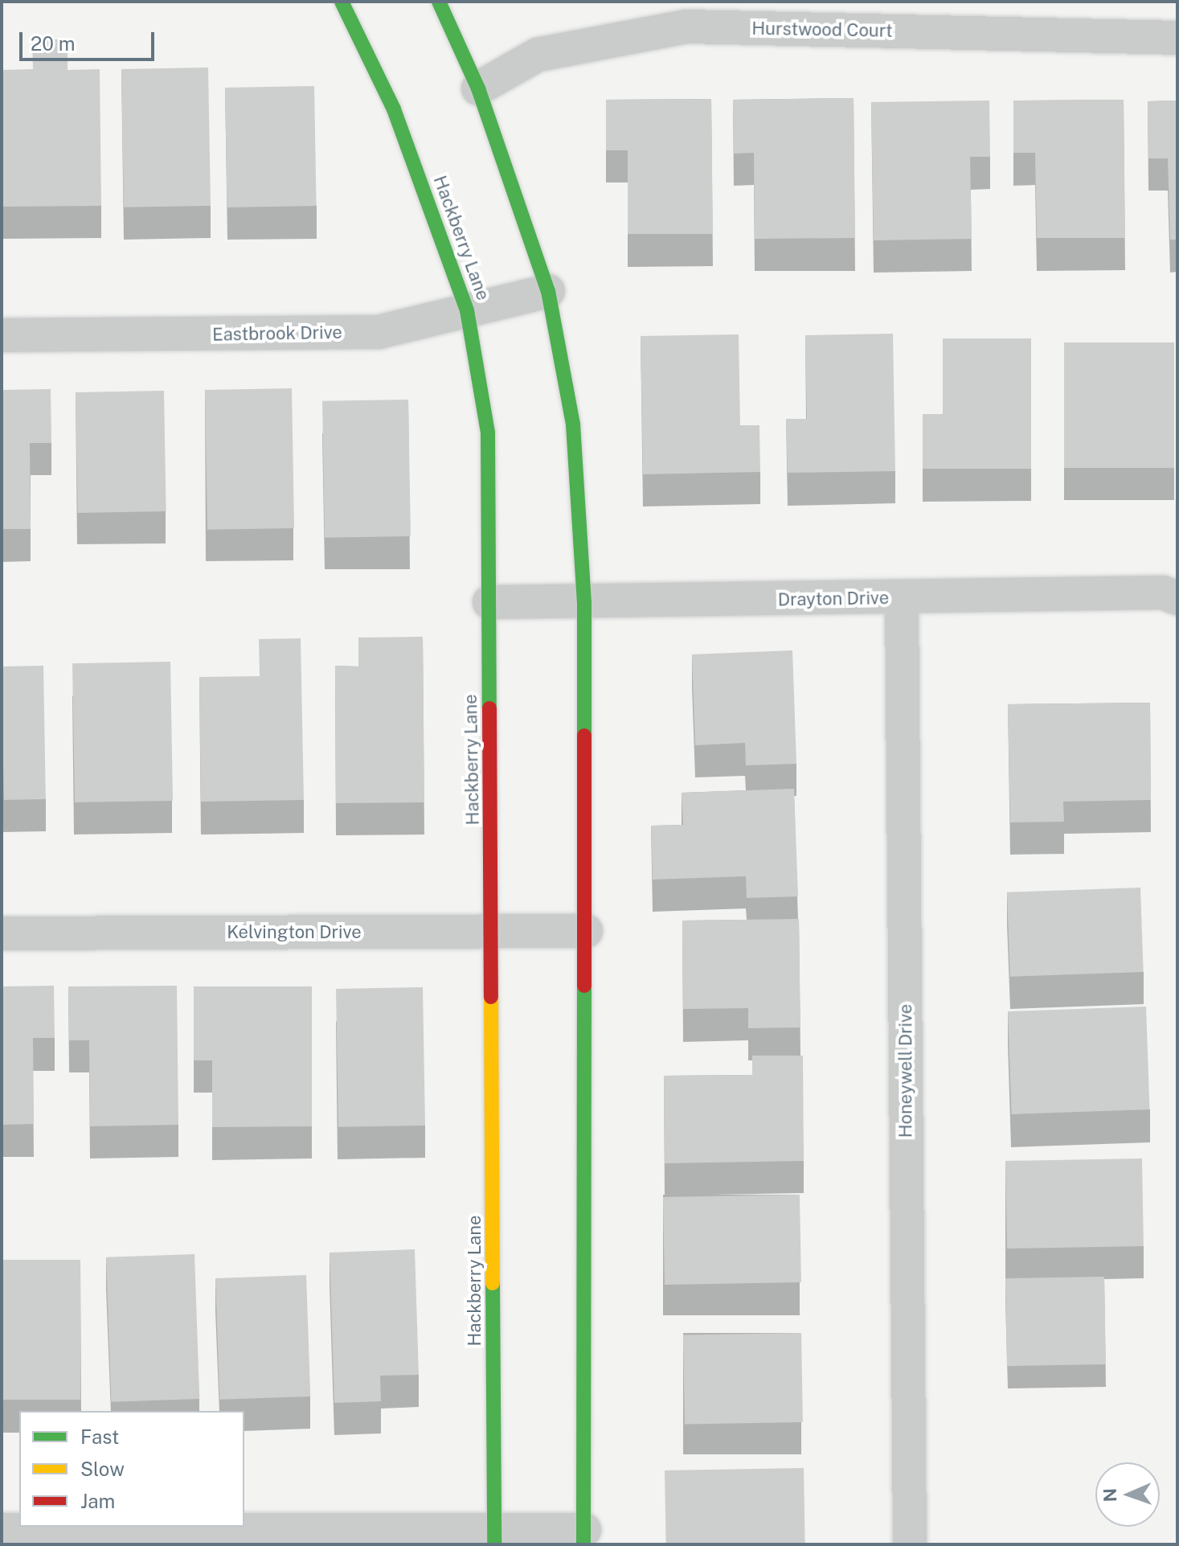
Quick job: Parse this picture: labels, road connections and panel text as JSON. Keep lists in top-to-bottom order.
{
  "streets": {
    "street": [
      "Hurstwood Court",
      "Hackberry Lane",
      "Eastbrook Drive",
      "Drayton Drive",
      "Kelvington Drive",
      "Honeywell Drive"
    ]
  },
  "crossings": [
    ["Hackberry Lane", "Eastbrook Drive"],
    ["Hackberry Lane", "Drayton Drive"],
    ["Hackberry Lane", "Kelvington Drive"],
    ["Drayton Drive", "Honeywell Drive"]
  ],
  "legend": ["Fast", "Slow", "Jam"],
  "scale_bar": "20 m",
  "north": "left"
}
